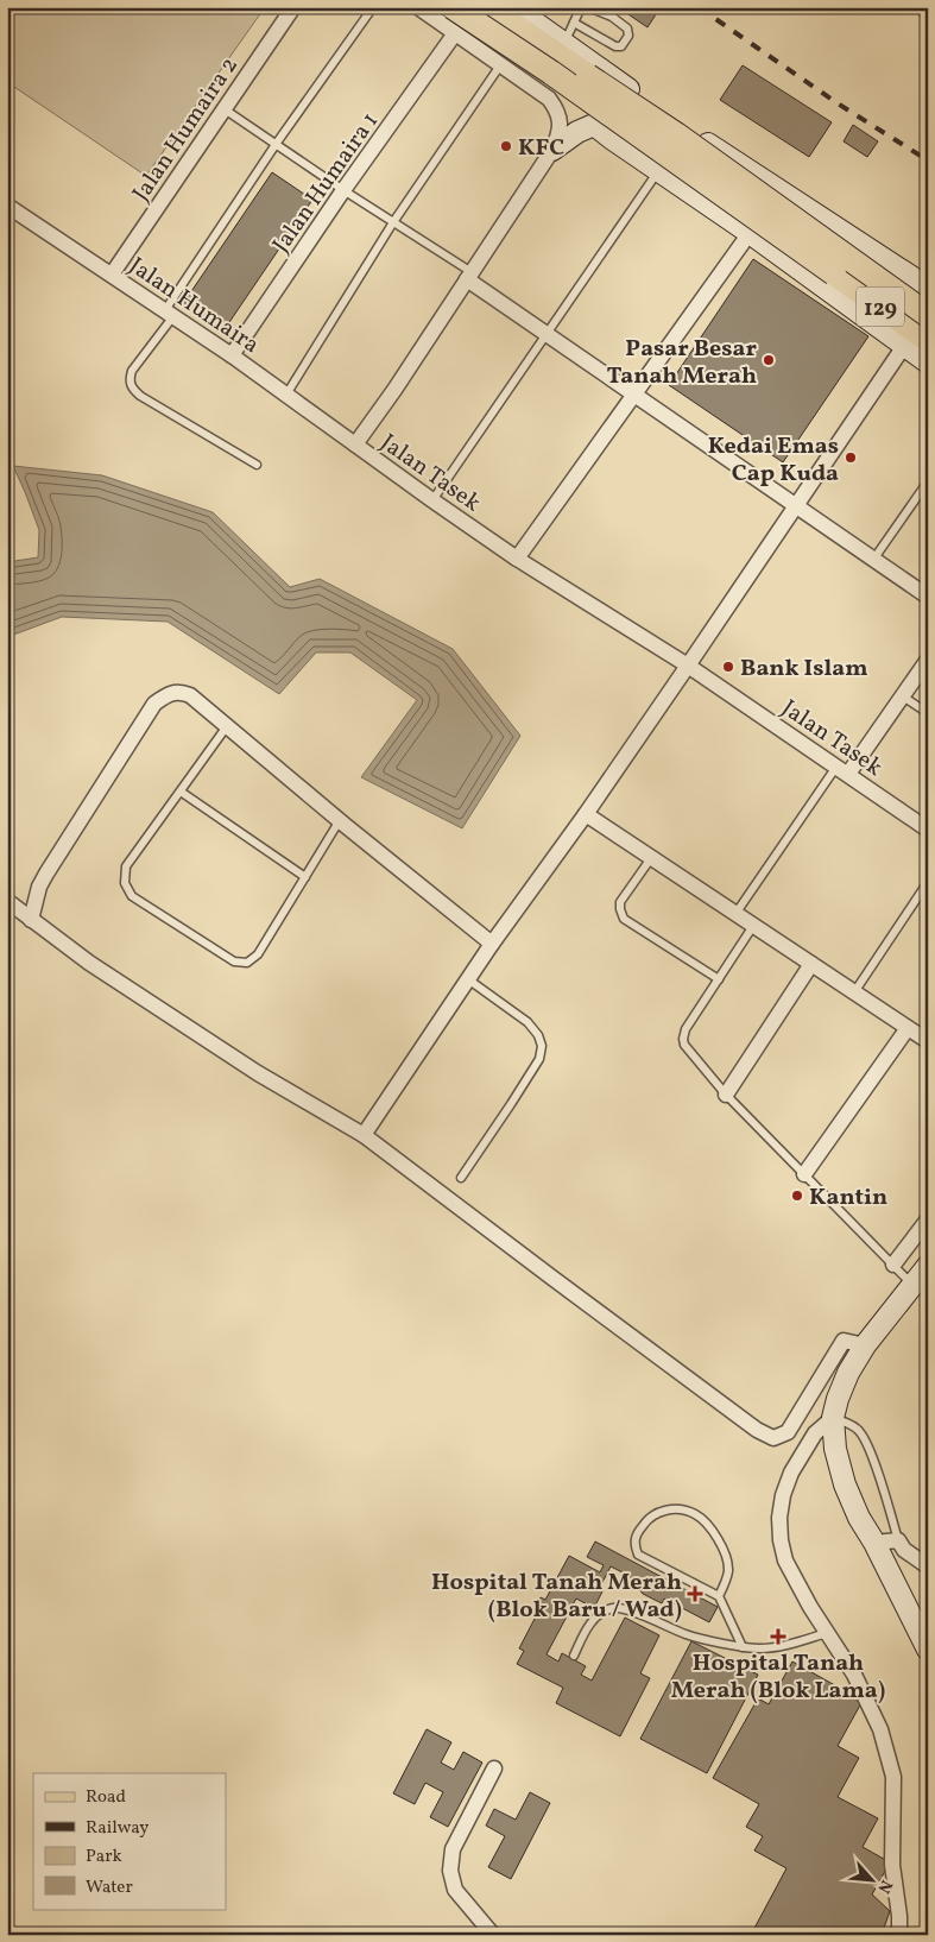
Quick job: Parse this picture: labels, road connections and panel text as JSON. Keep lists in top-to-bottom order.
{
  "streets": {
    "main road": ["129"],
    "street": [
      "Jalan Humaira 2",
      "Jalan Humaira 1",
      "Jalan Humaira",
      "Jalan Tasek"
    ]
  },
  "crossings": [
    ["Jalan Humaira 2", "Jalan Humaira"],
    ["Jalan Humaira 1", "Jalan Humaira"],
    ["Jalan Humaira 1", "Jalan Tasek"],
    ["Jalan Humaira", "Jalan Tasek"]
  ],
  "places": {
    "other": [
      "KFC",
      "Pasar Besar Tanah Merah",
      "Kedai Emas Cap Kuda",
      "Bank Islam",
      "Kantin"
    ],
    "health": ["Hospital Tanah Merah (Blok Baru / Wad)", "Hospital Tanah Merah (Blok Lama)"]
  },
  "legend": [
    "Road",
    "Railway",
    "Park",
    "Water"
  ],
  "north": "bottom right"
}
